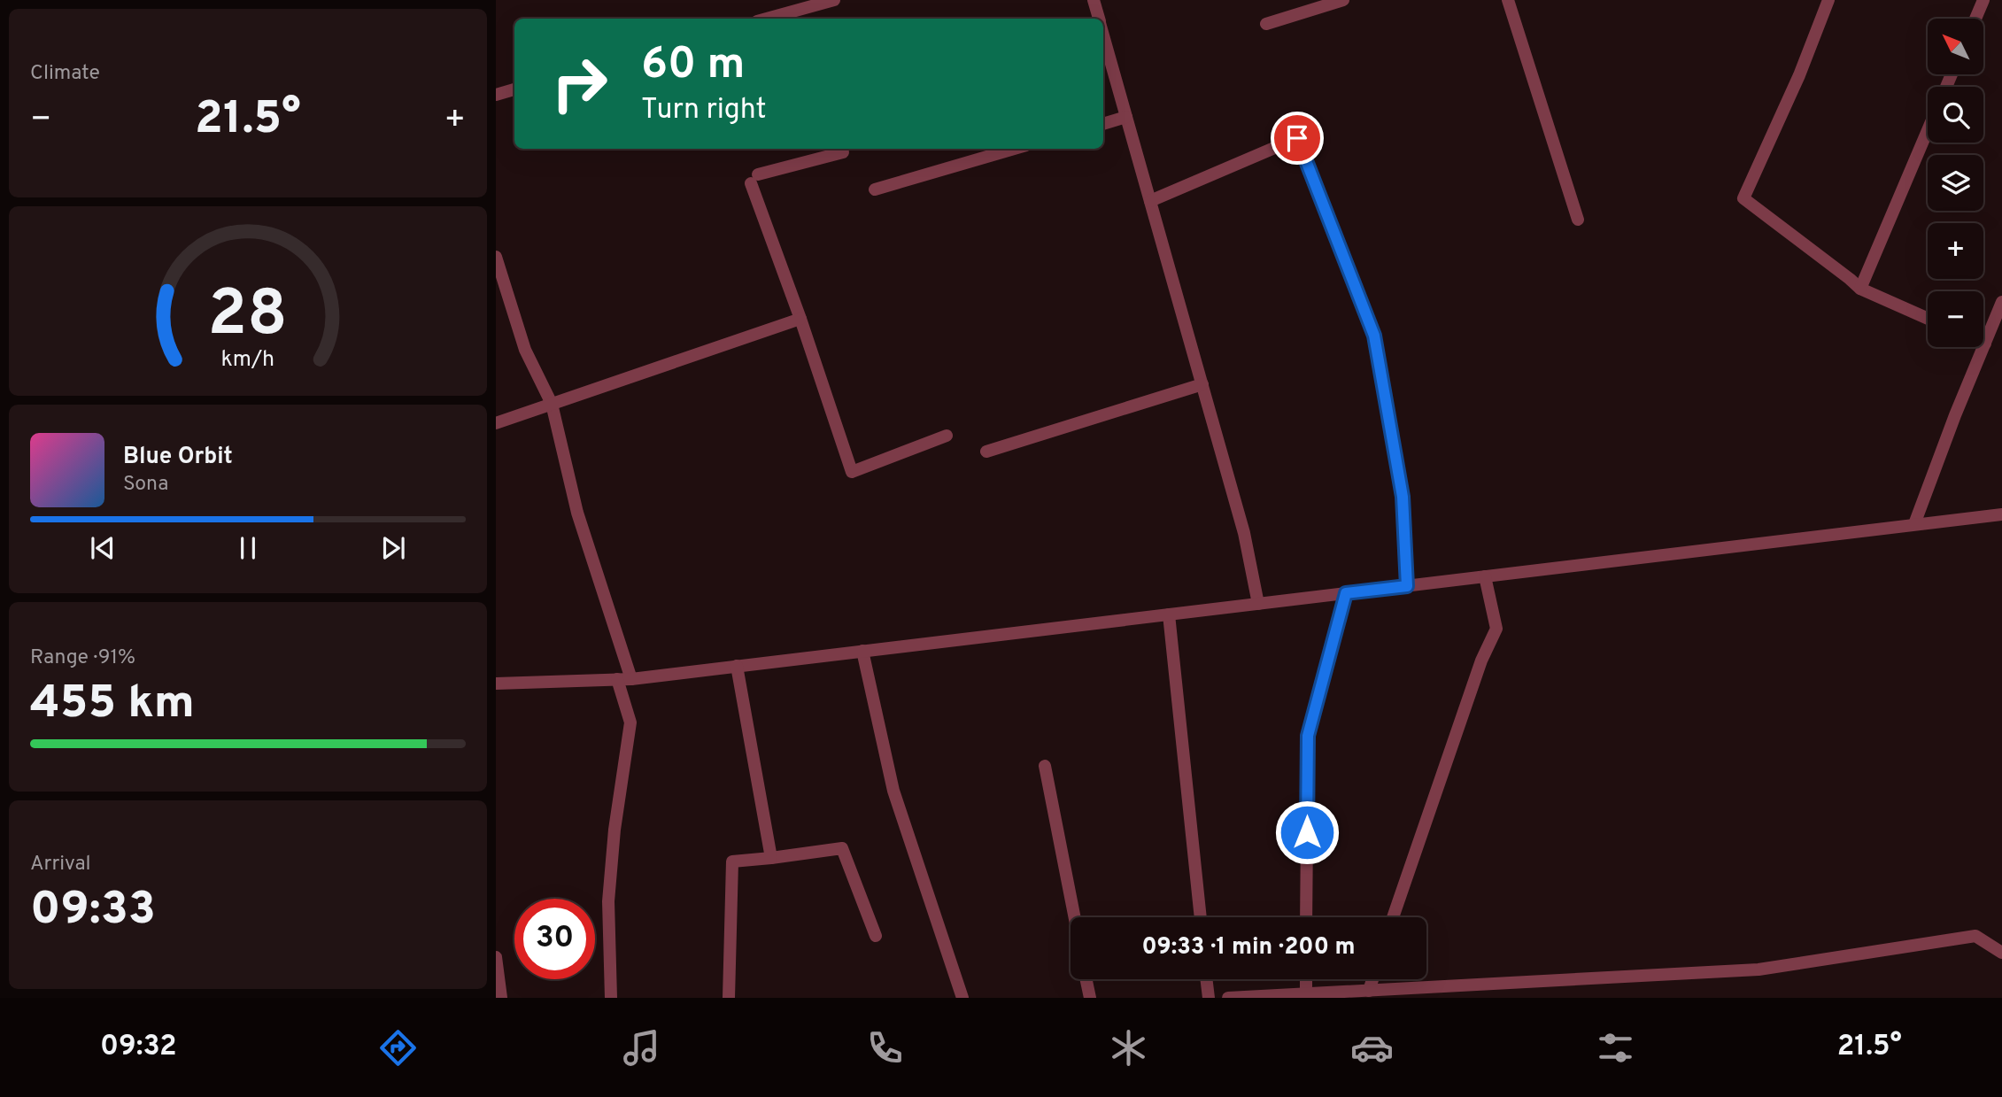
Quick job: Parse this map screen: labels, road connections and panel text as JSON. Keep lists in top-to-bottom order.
{
  "north": "top left",
  "page": {
    "tile": [
      "Climate",
      ["Range · 91%", "455 km"],
      ["Arrival", "09:33"]
    ],
    "map_buttons": ["+", "−"],
    "turn": ["60 m", "Turn right"],
    "heat": ["−", "21.5°", "+"],
    "song": ["Blue Orbit", "Sona"],
    "limit": "30",
    "trip": "09:33 · 1 min · 200 m",
    "tabs": ["09:32", "21.5°"],
    "gauge": ["28", "km/h"]
  }
}
